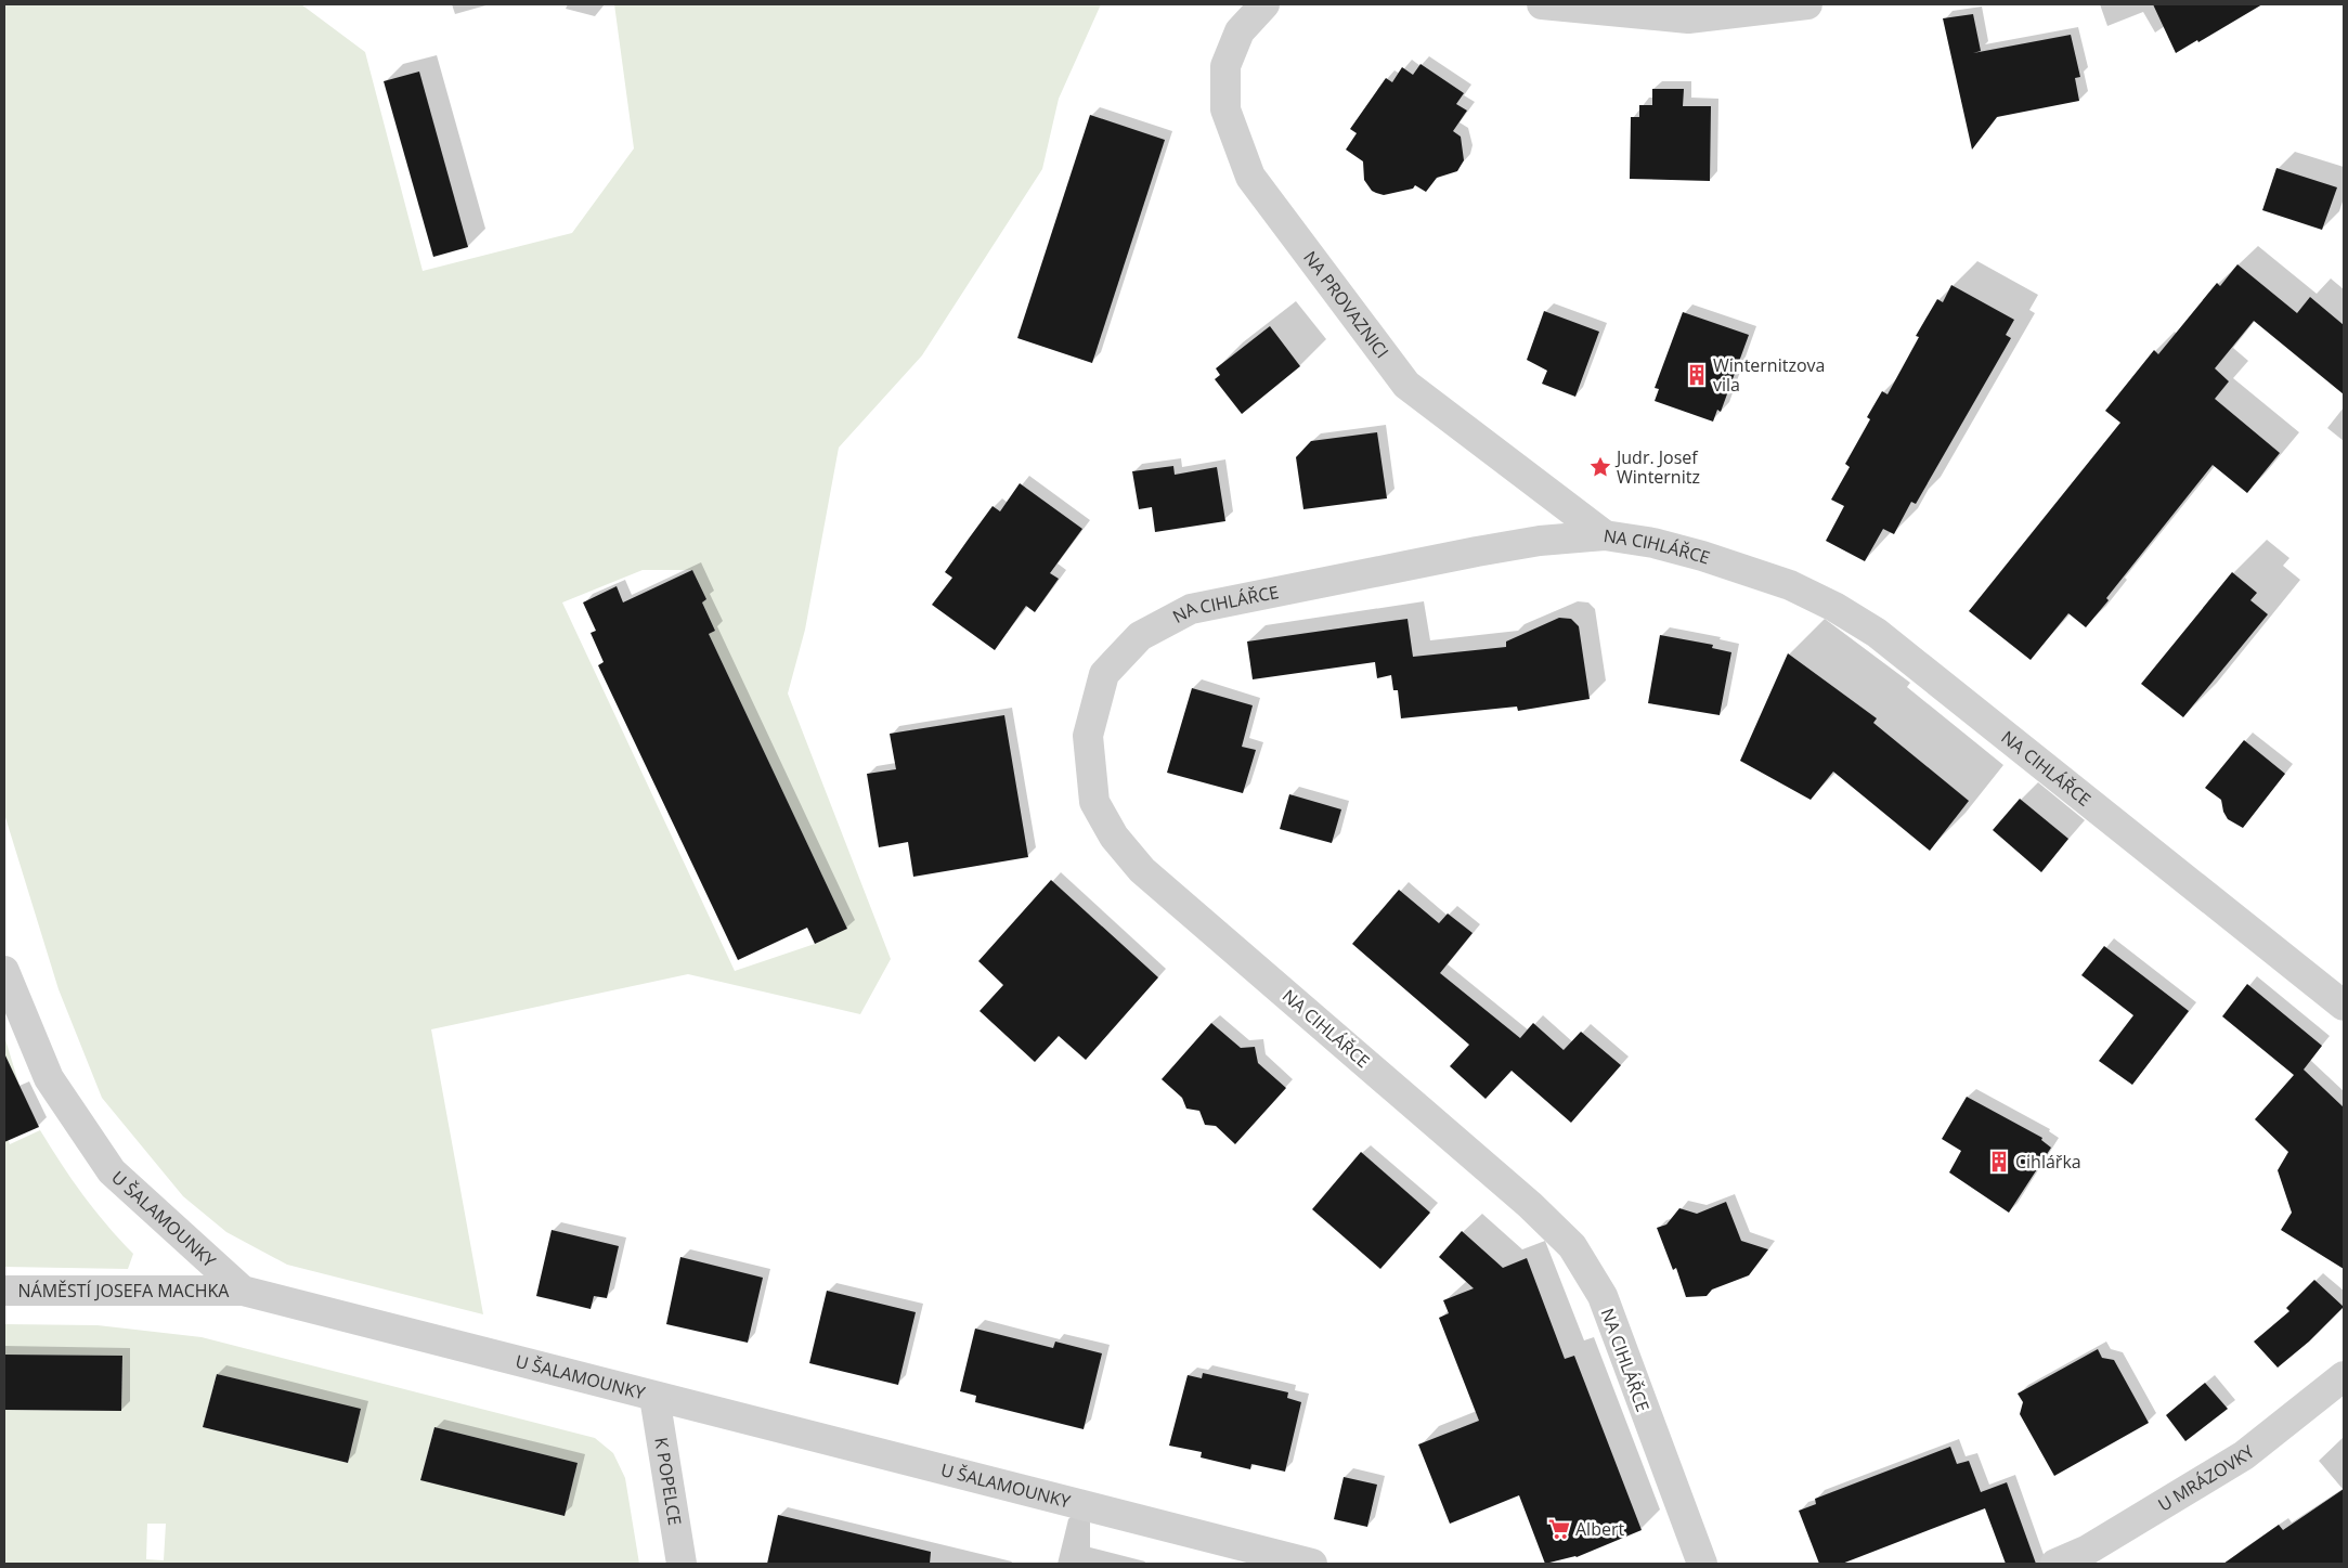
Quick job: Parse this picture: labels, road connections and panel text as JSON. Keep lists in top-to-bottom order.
{
  "streets": {
    "street": [
      "NA PROVAZNICI",
      "NA CIHLÁŘCE",
      "U ŠALAMOUNKY",
      "NÁMĚSTÍ JOSEFA MACHKA",
      "U MRÁZOVKY",
      "K POPELCE"
    ]
  },
  "crossings": [
    ["NA PROVAZNICI", "NA CIHLÁŘCE"],
    ["U ŠALAMOUNKY", "NÁMĚSTÍ JOSEFA MACHKA"],
    ["U ŠALAMOUNKY", "K POPELCE"]
  ],
  "places": {
    "building": ["Winternitzova vila", "Cihlářka"],
    "place": ["Judr. Josef Winternitz"],
    "supermarket": ["Albert"]
  }
}
